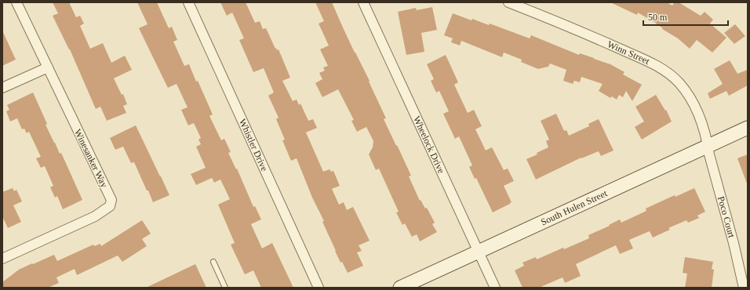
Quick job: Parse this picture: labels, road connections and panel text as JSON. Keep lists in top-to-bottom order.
{
  "streets": {
    "main road": ["South Hulen Street"],
    "street": [
      "Winn Street",
      "Whistler Drive",
      "Wheelock Drive",
      "Winesanker Way",
      "Poco Court"
    ]
  },
  "crossings": [
    ["Winn Street", "South Hulen Street"],
    ["Winn Street", "Poco Court"],
    ["Wheelock Drive", "South Hulen Street"],
    ["South Hulen Street", "Poco Court"]
  ],
  "scale_bar": "50 m"
}
